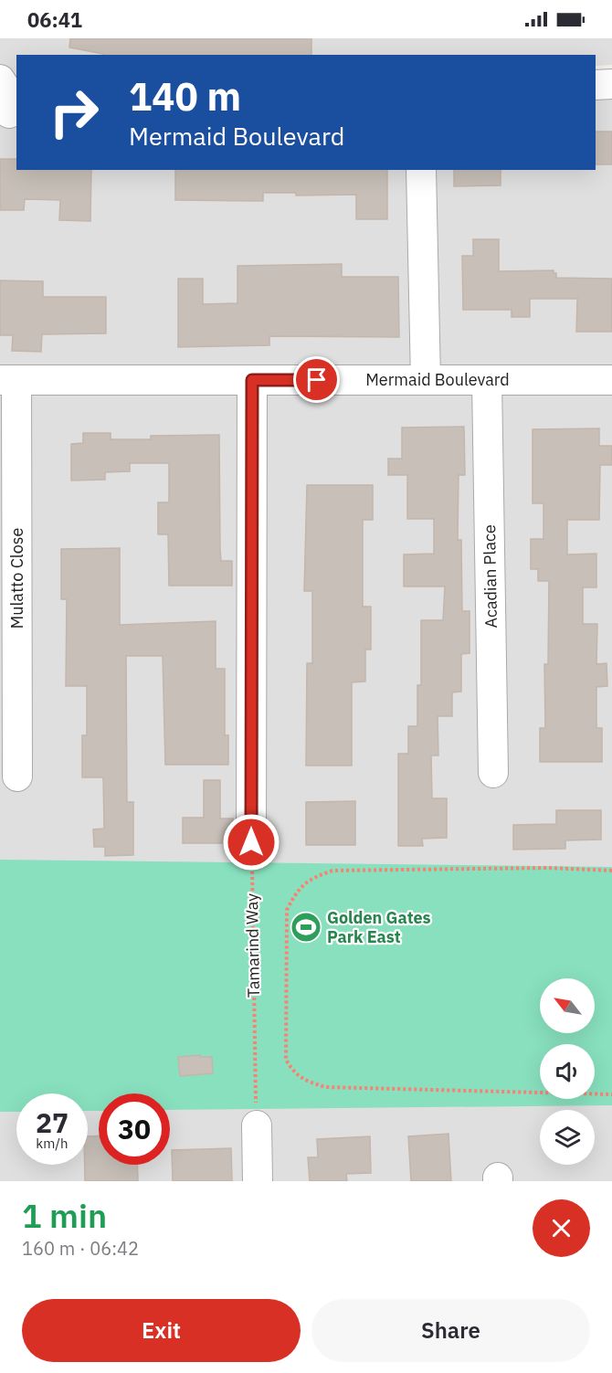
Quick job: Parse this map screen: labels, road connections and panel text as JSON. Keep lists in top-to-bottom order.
{
  "streets": {
    "street": ["Mermaid Boulevard", "Acadian Place", "Mulatto Close"],
    "path": ["Tamarind Way"]
  },
  "crossings": [
    ["Mermaid Boulevard", "Acadian Place"],
    ["Mermaid Boulevard", "Mulatto Close"]
  ],
  "places": {
    "sports": ["Golden Gates Park East"]
  },
  "north": "top left",
  "page": {
    "status": "06:41",
    "turn": ["140 m", "Mermaid Boulevard"],
    "speed": "27 km/h",
    "limit": "30",
    "heading": ["1 min", "160 m · 06:42"],
    "buttons": ["Exit", "Share"]
  }
}
